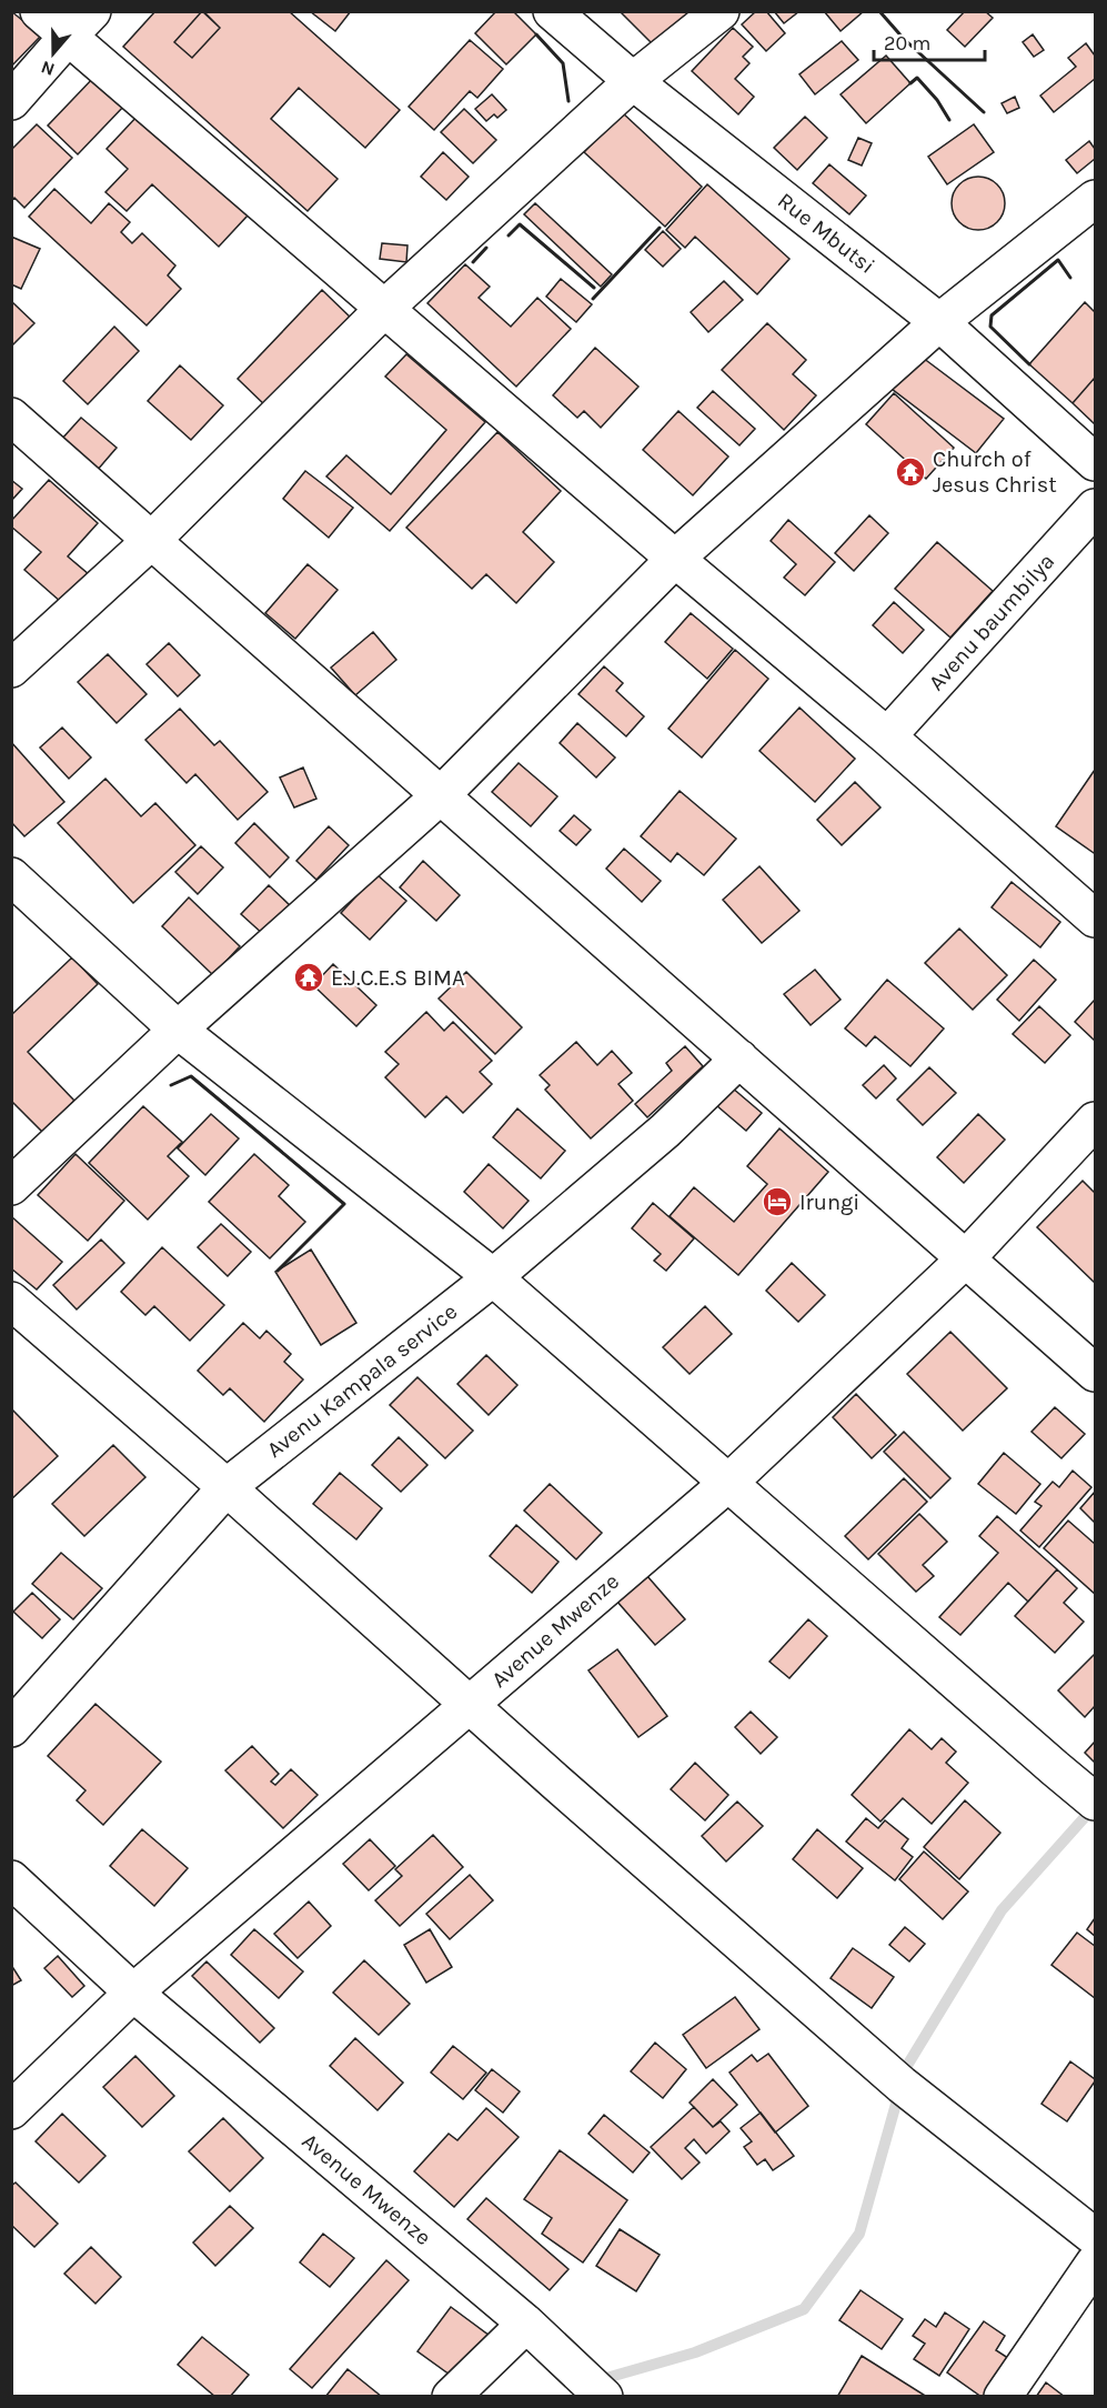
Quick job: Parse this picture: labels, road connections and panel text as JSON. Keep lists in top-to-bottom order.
{
  "streets": {
    "street": [
      "Rue Mbutsi",
      "Avenu baumbilya",
      "Avenu Kampala service",
      "Avenue Mwenze"
    ]
  },
  "places": {
    "temple": ["Church of Jesus Christ", "E.J.C.E.S BIMA"],
    "hotel": ["Irungi"]
  },
  "scale_bar": "20 m",
  "north": "bottom"
}
